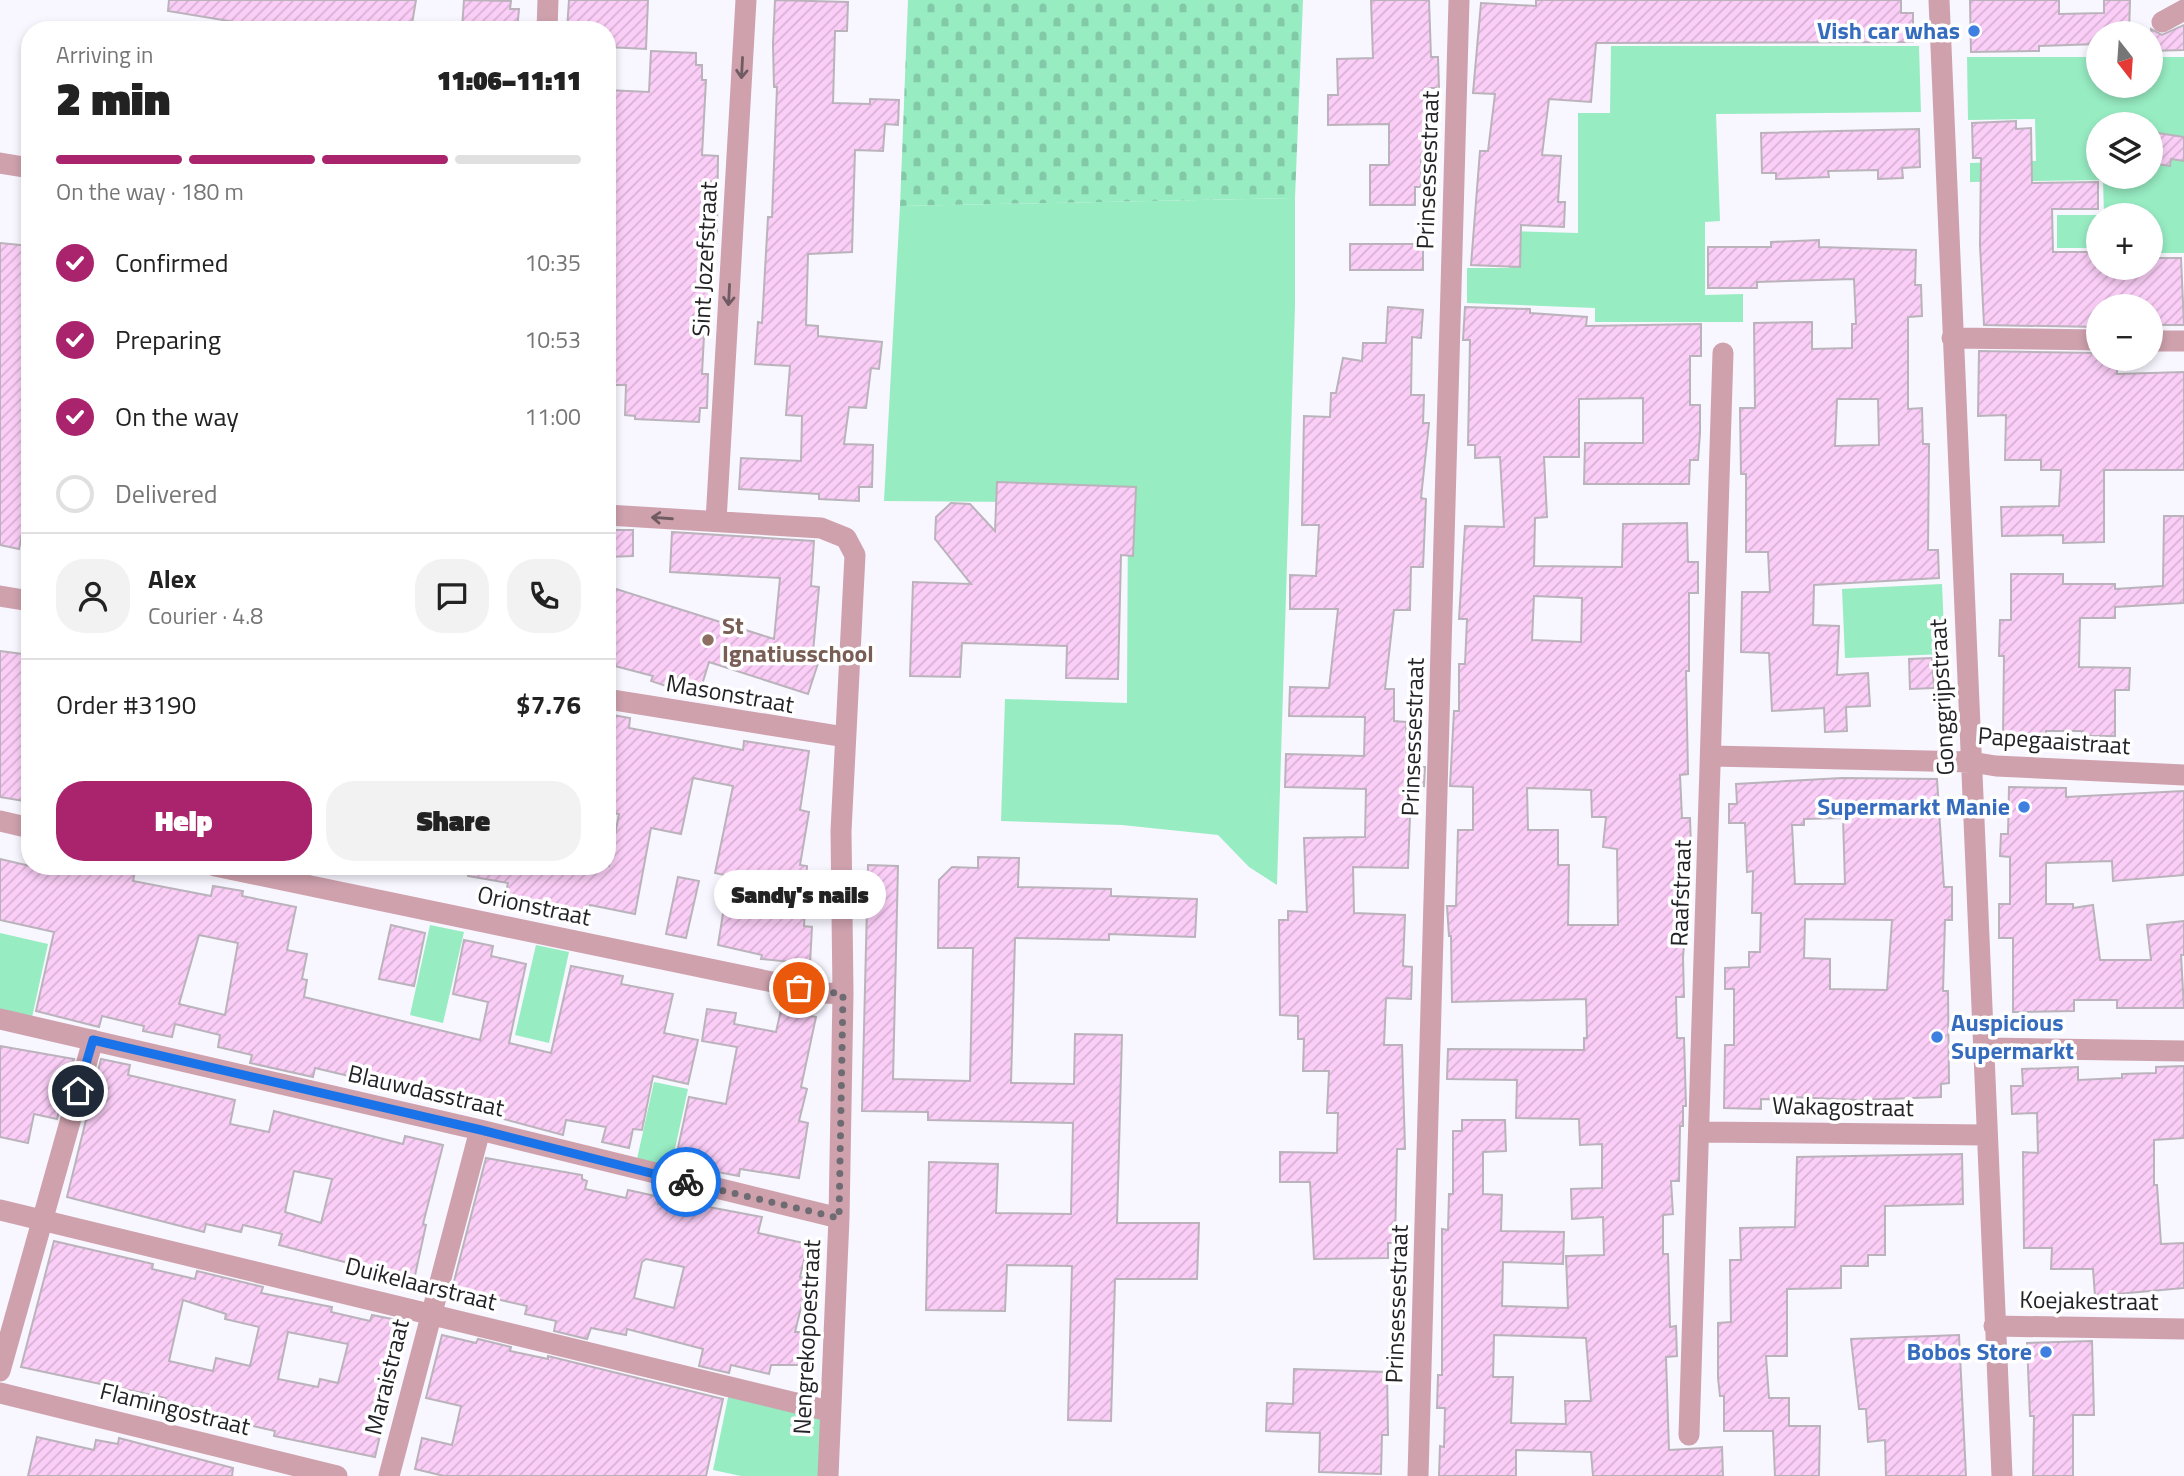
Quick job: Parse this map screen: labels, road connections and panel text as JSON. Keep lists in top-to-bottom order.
{
  "streets": {
    "street": [
      "Prinsessestraat",
      "Sint Jozefstraat",
      "Masonstraat",
      "Gonggrijpstraat",
      "Papegaaistraat",
      "Raafstraat",
      "Orionstraat",
      "Blauwdasstraat",
      "Wakagostraat",
      "Duikelaarstraat",
      "Koejakestraat",
      "Nengrekopoestraat",
      "Maraistraat",
      "Flamingostraat"
    ]
  },
  "crossings": [
    ["Sint Jozefstraat", "Nengrekopoestraat"],
    ["Masonstraat", "Nengrekopoestraat"],
    ["Gonggrijpstraat", "Papegaaistraat"],
    ["Gonggrijpstraat", "Wakagostraat"],
    ["Gonggrijpstraat", "Koejakestraat"],
    ["Papegaaistraat", "Raafstraat"],
    ["Raafstraat", "Wakagostraat"],
    ["Orionstraat", "Nengrekopoestraat"],
    ["Blauwdasstraat", "Nengrekopoestraat"],
    ["Blauwdasstraat", "Maraistraat"],
    ["Duikelaarstraat", "Nengrekopoestraat"],
    ["Duikelaarstraat", "Maraistraat"]
  ],
  "one_way": ["Sint Jozefstraat"],
  "places": [
    "Vish car whas",
    "St Ignatiusschool",
    "Supermarkt Manie",
    "Sandy's nails",
    "Auspicious Supermarkt",
    "Bobos Store"
  ],
  "north": "bottom",
  "page": {
    "map_buttons": ["+", "−"],
    "heading": ["2 min", "Arriving in", "11:06–11:11"],
    "panel": [
      "Alex",
      "Courier · 4.8",
      "Order #3190",
      "$7.76"
    ],
    "bar": "On the way · 180 m",
    "list": [
      ["Confirmed", "10:35"],
      ["Preparing", "10:53"],
      ["On the way", "11:00"],
      "Delivered"
    ],
    "buttons": ["Help", "Share"],
    "bubble": "Sandy's nails"
  }
}
